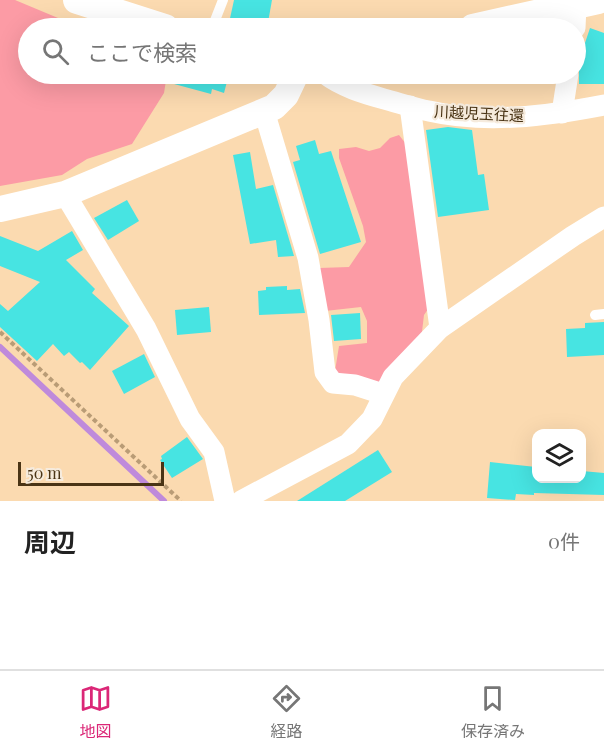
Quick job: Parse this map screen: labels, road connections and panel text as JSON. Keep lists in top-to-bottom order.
{
  "streets": {
    "street": ["川越児玉往還"]
  },
  "scale_bar": "50 m",
  "page": {
    "search": "ここで検索",
    "scale": "50 m",
    "heading": ["周辺", "0件"],
    "nav": ["地図", "経路", "保存済み"]
  }
}
